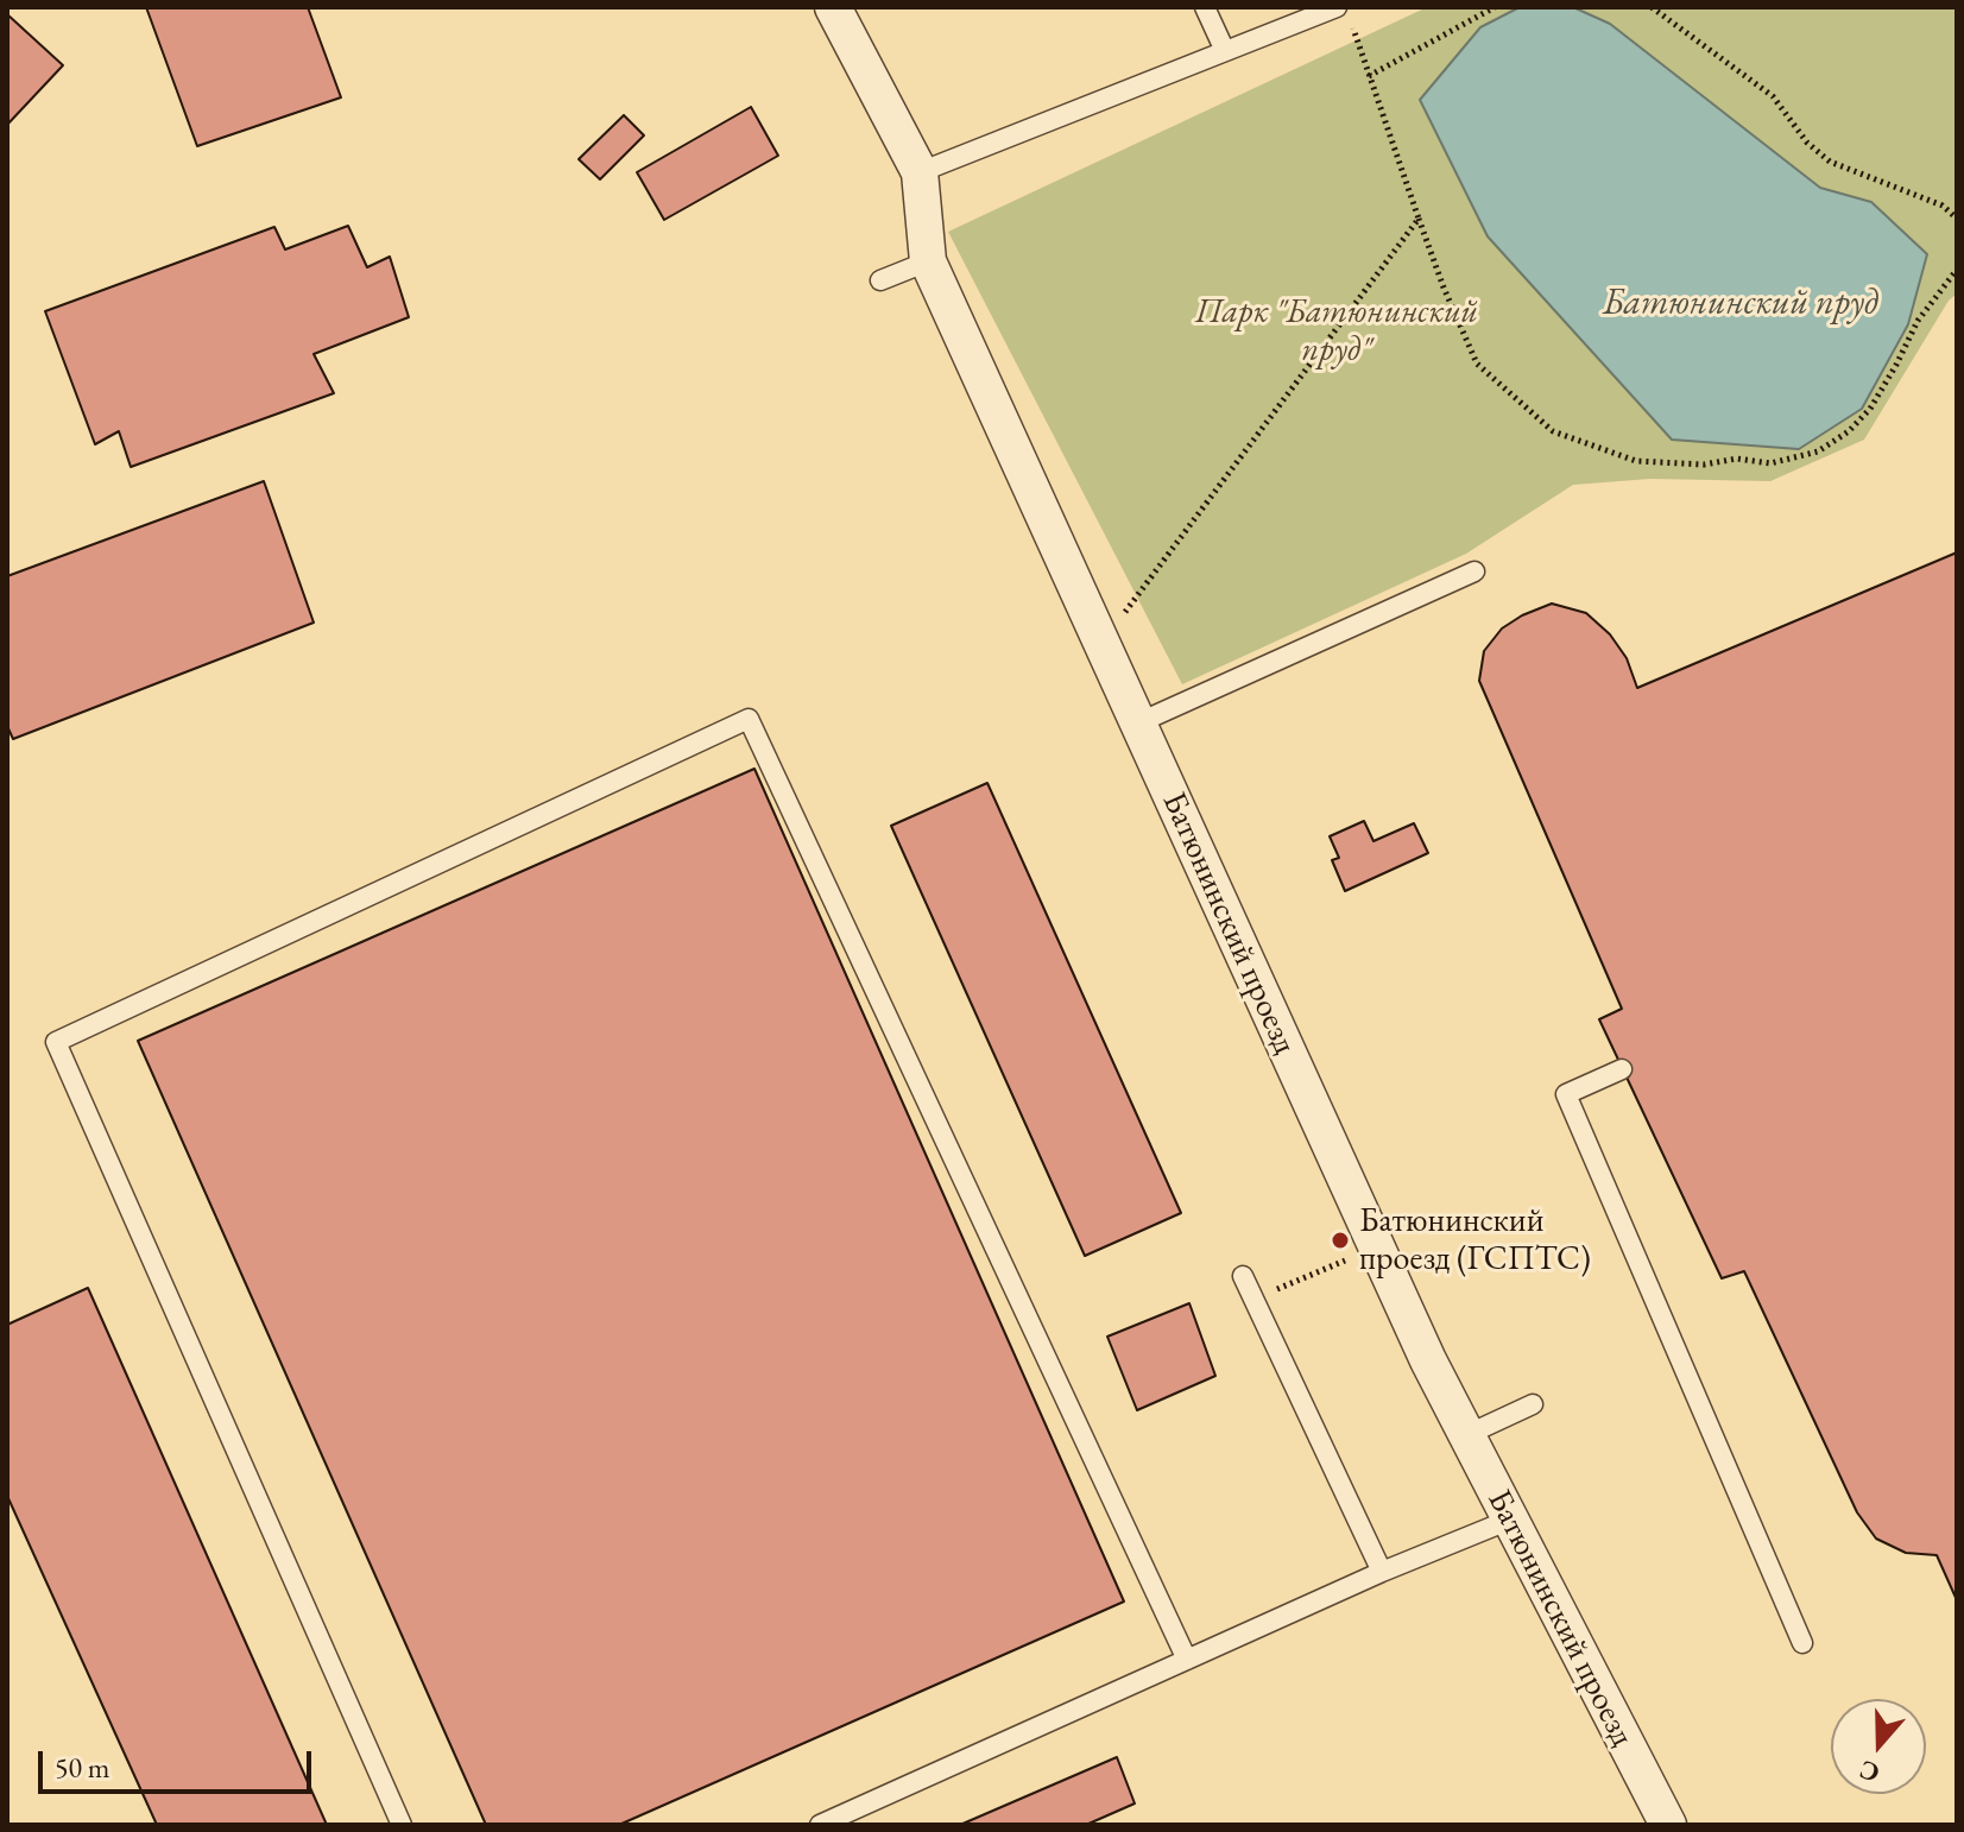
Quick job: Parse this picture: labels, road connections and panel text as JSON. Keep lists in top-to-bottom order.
{
  "streets": {
    "street": ["Батюнинский проезд"]
  },
  "water": ["Батюнинский пруд"],
  "parks": ["Парк \"Батюнинский пруд\""],
  "places": ["Батюнинский проезд (ГСПТС)"],
  "scale_bar": "50 m",
  "north": "bottom"
}
